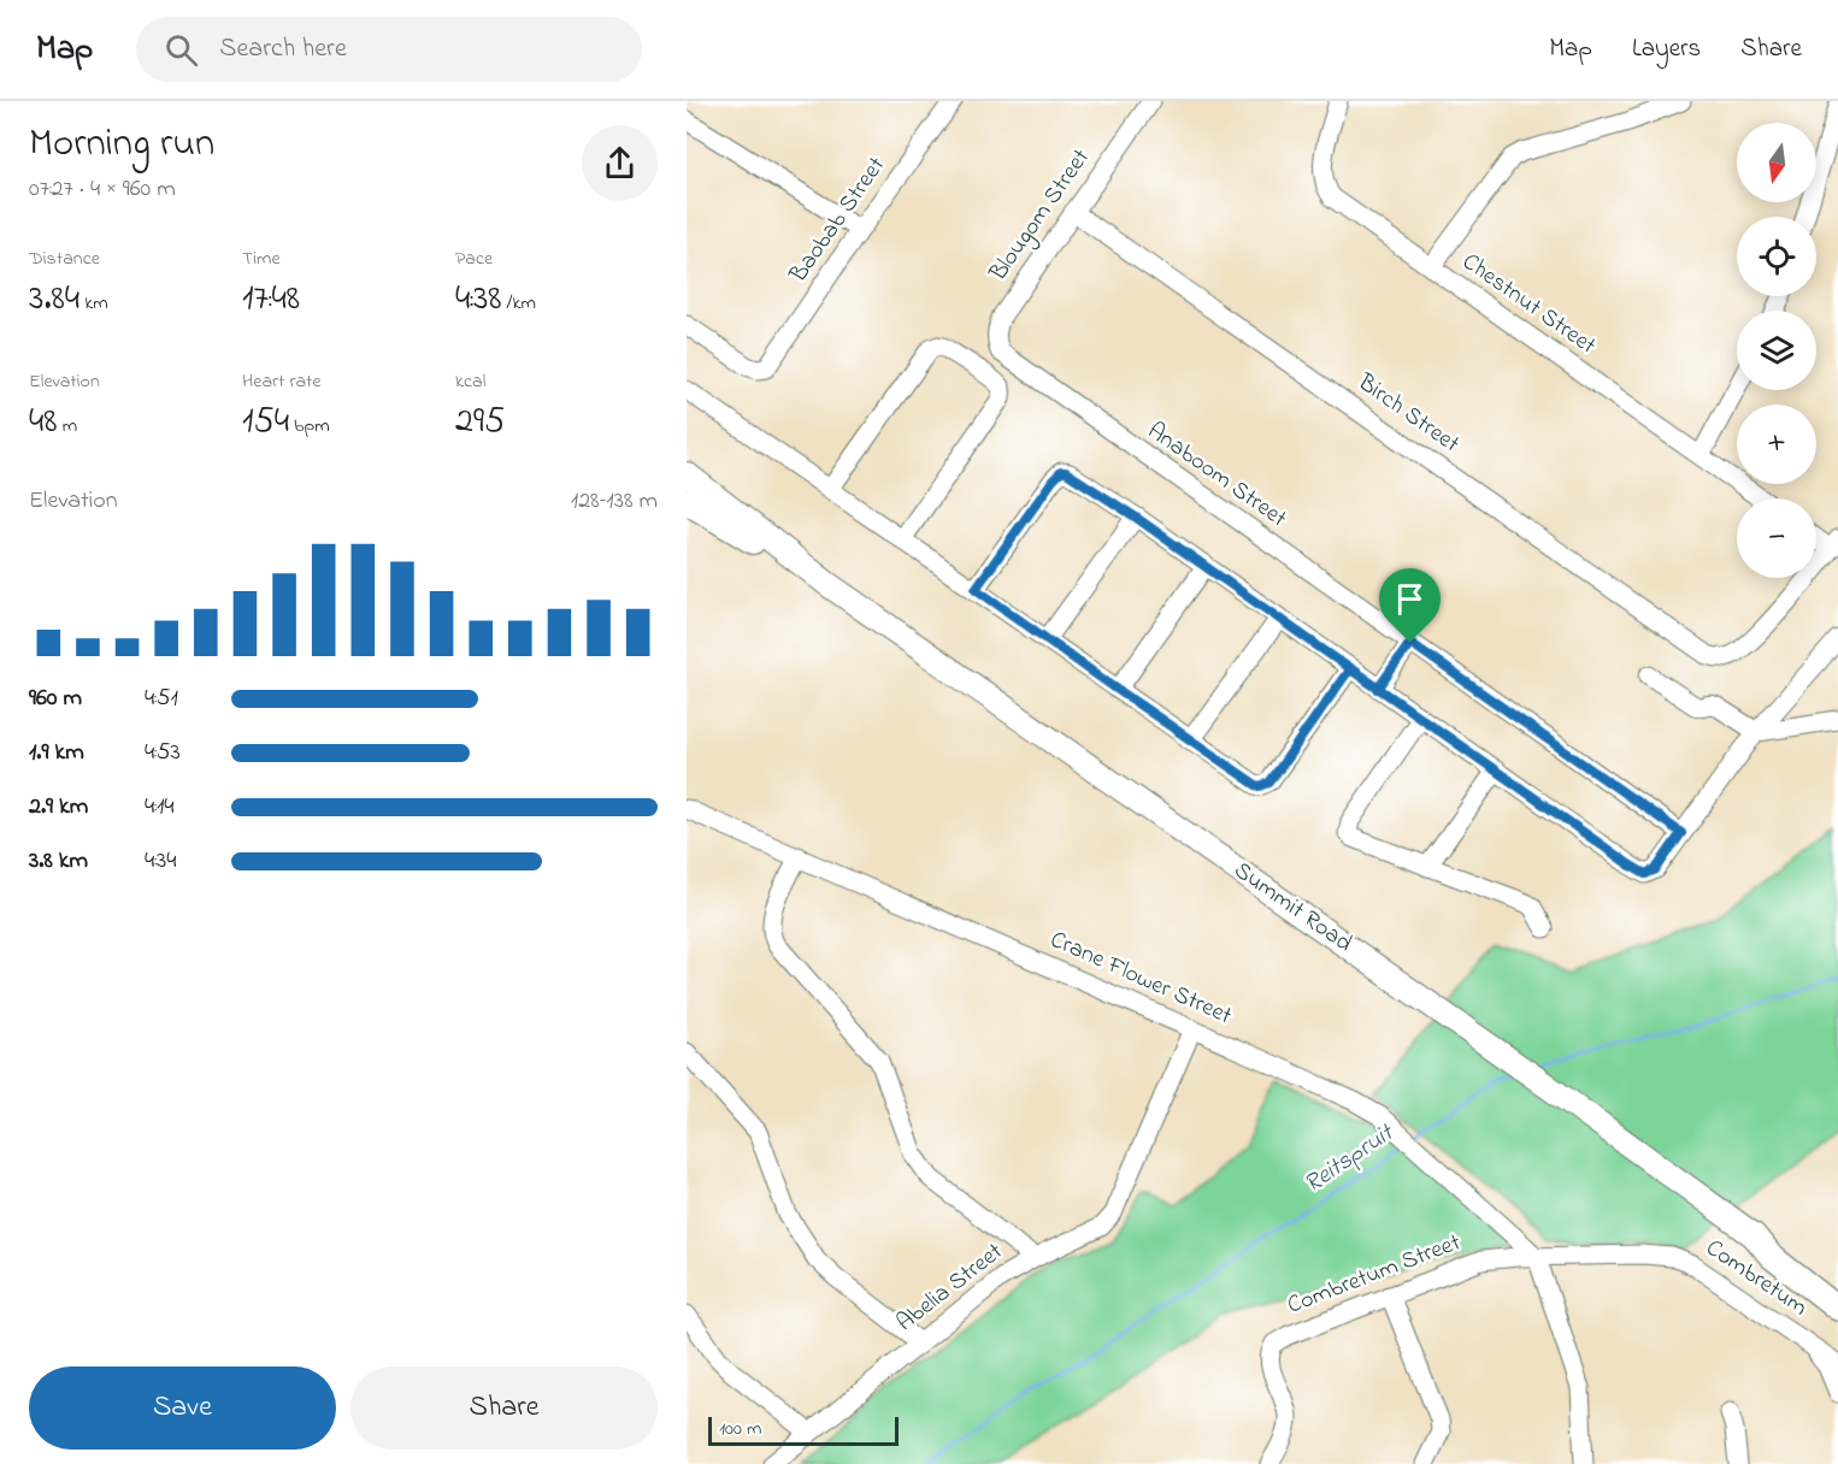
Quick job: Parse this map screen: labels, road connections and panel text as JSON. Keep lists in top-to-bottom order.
{
  "streets": {
    "main road": ["Summit Road"],
    "street": [
      "Blougom Street",
      "Baobab Street",
      "Chestnut Street",
      "Birch Street",
      "Anaboom Street",
      "Crane Flower Street",
      "Combretum Street",
      "Combretum",
      "Abelia Street"
    ]
  },
  "crossings": [
    ["Blougom Street", "Birch Street"],
    ["Blougom Street", "Anaboom Street"],
    ["Crane Flower Street", "Combretum Street"],
    ["Crane Flower Street", "Combretum"],
    ["Crane Flower Street", "Abelia Street"],
    ["Combretum Street", "Combretum"]
  ],
  "water": ["Reitspruit"],
  "scale_bar": "100 m",
  "north": "bottom",
  "page": {
    "header": "Map",
    "search": "Search here",
    "nav": ["Map", "Layers", "Share"],
    "heading": ["Morning run", "07:27 · 4 × 960 m"],
    "map_buttons": ["+", "−"],
    "stats": [
      ["Distance", "3.84 km"],
      ["Time", "17:48"],
      ["Pace", "4:38 /km"],
      ["Elevation", "48 m"],
      ["Heart rate", "154 bpm"],
      ["kcal", "295"]
    ],
    "chart": ["Elevation", "128–138 m"],
    "list": [
      {
        "name": "960 m",
        "note": "4:51"
      },
      {
        "name": "1.9 km",
        "note": "4:53"
      },
      {
        "name": "2.9 km",
        "note": "4:14"
      },
      {
        "name": "3.8 km",
        "note": "4:34"
      }
    ],
    "buttons": ["Save", "Share"],
    "scale": "100 m"
  }
}
